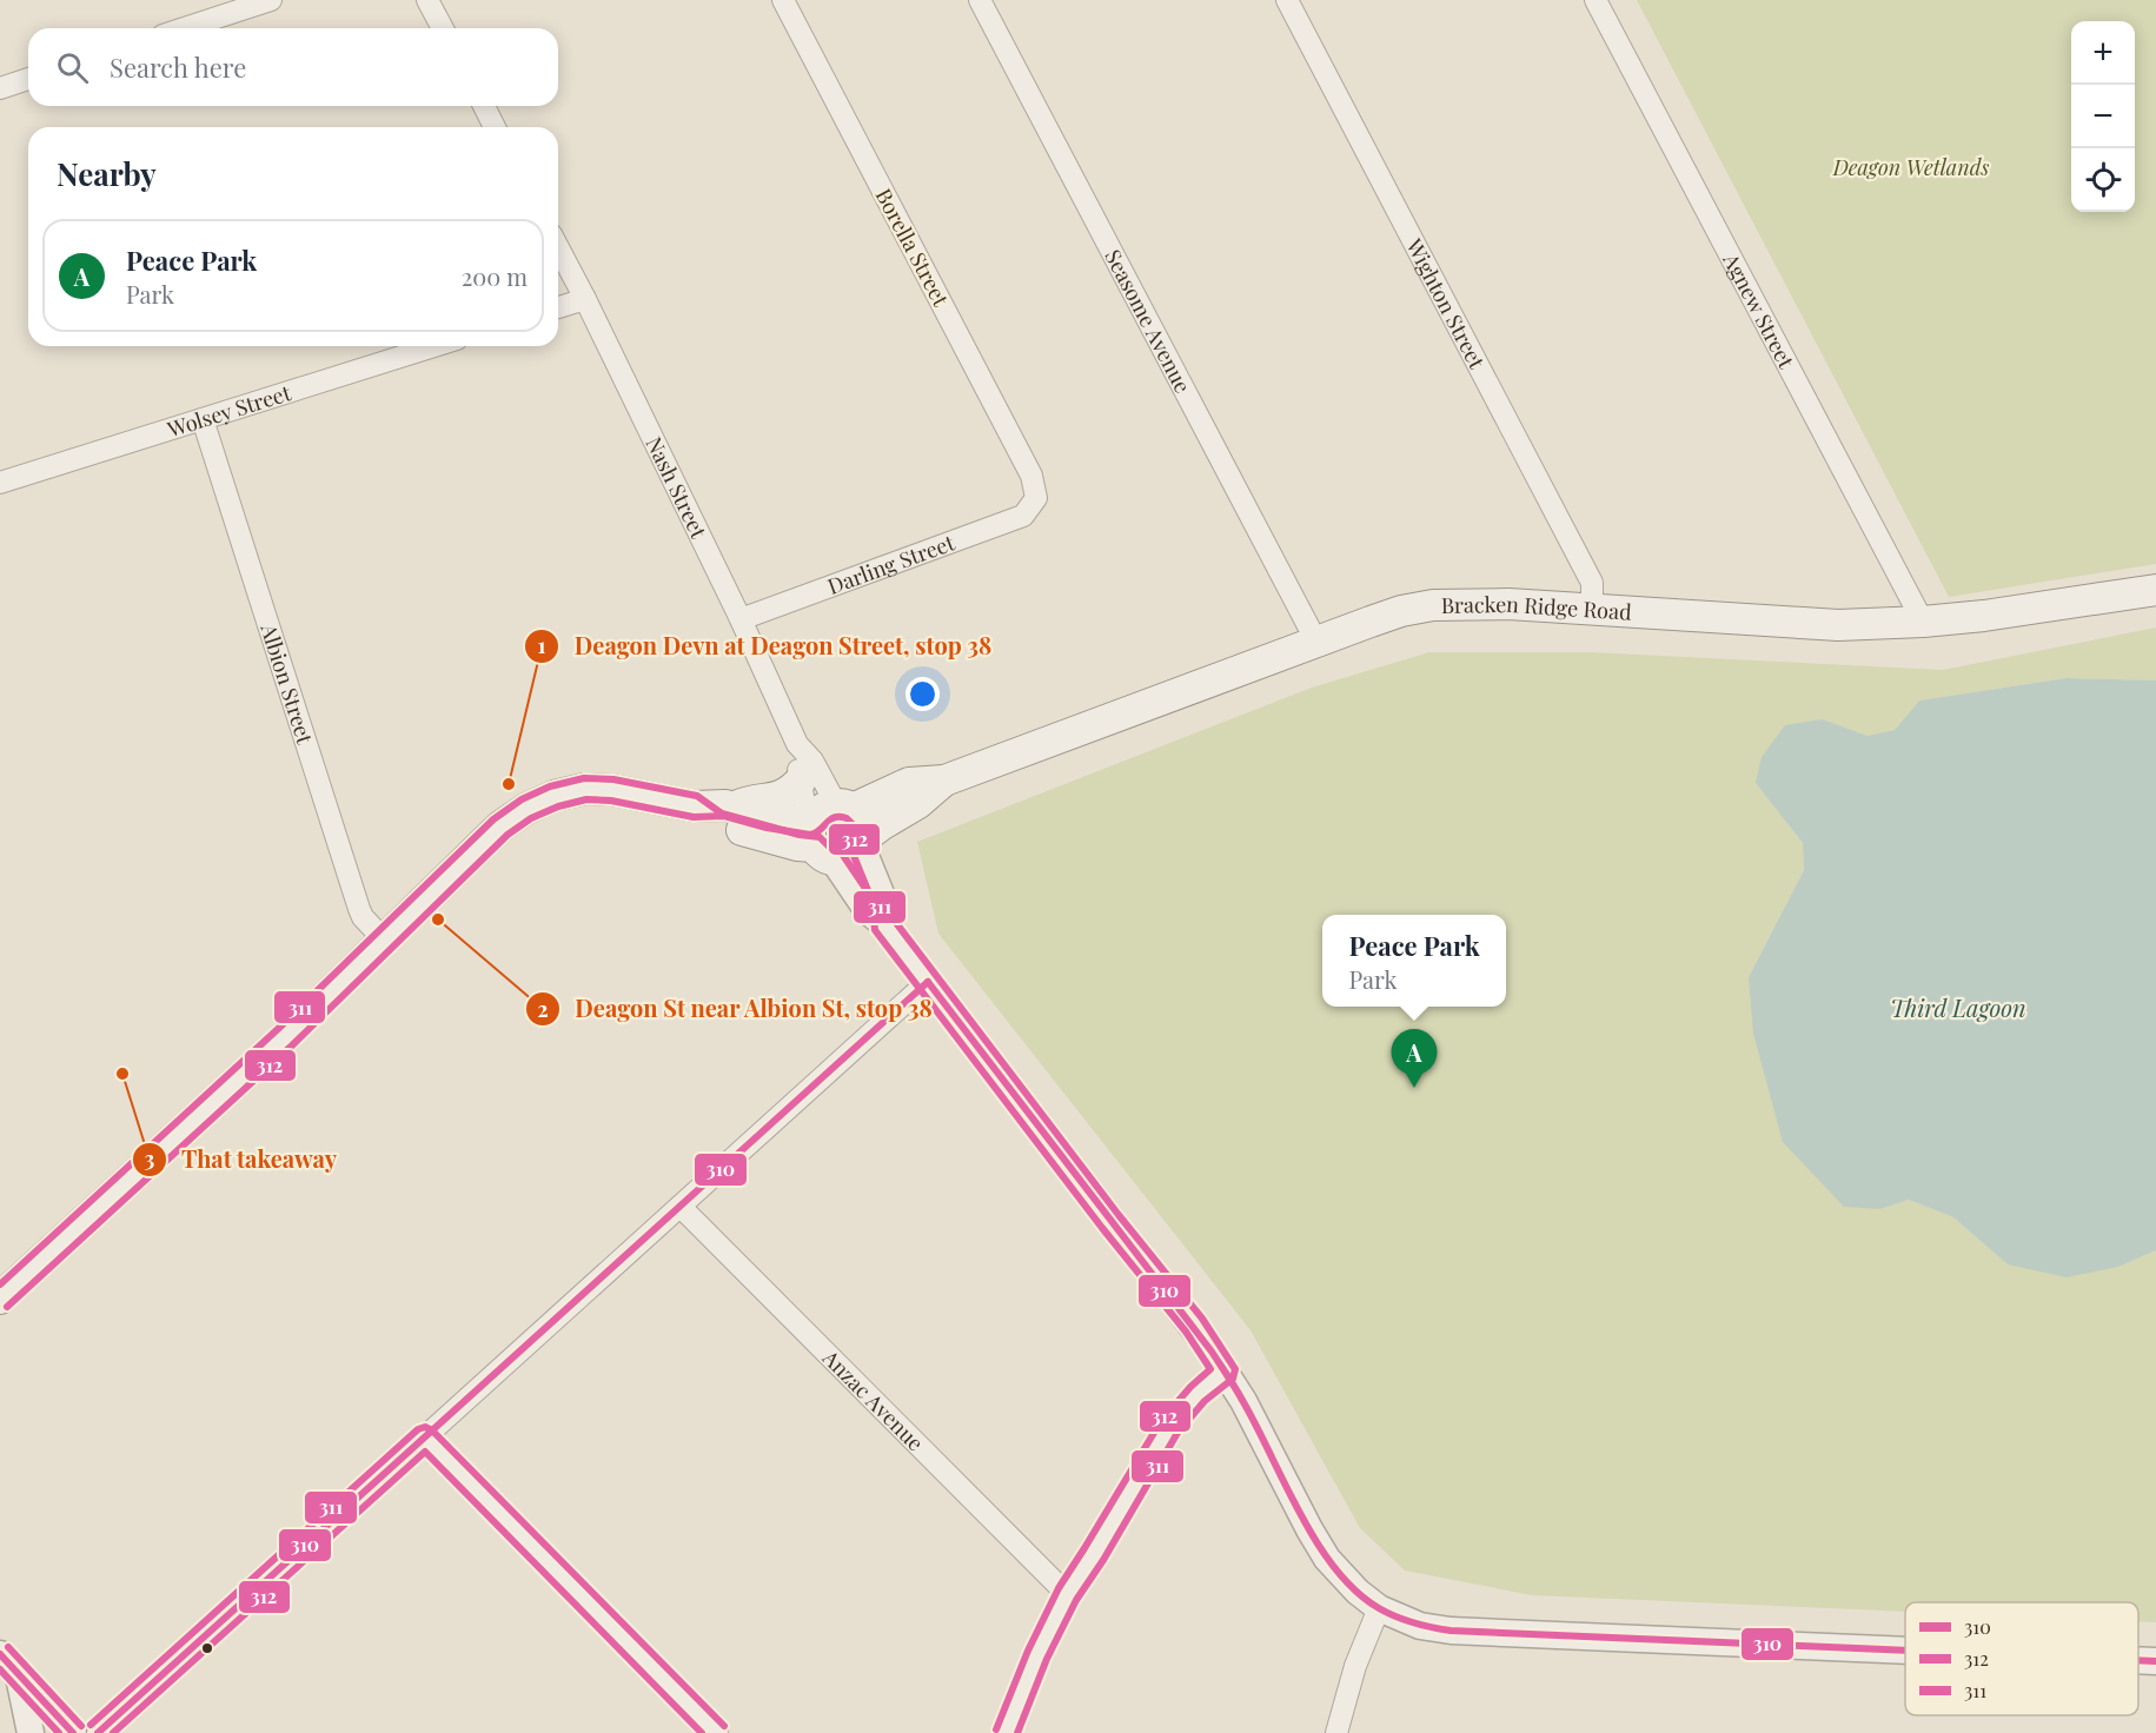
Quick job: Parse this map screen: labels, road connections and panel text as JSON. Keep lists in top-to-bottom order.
{
  "streets": {
    "main road": ["Bracken Ridge Road"],
    "street": [
      "Borella Street",
      "Wighton Street",
      "Agnew Street",
      "Seasome Avenue",
      "Wolsey Street",
      "Nash Street",
      "Darling Street",
      "Albion Street",
      "Anzac Avenue"
    ]
  },
  "crossings": [
    ["Borella Street", "Darling Street"],
    ["Wighton Street", "Bracken Ridge Road"],
    ["Agnew Street", "Bracken Ridge Road"],
    ["Seasome Avenue", "Bracken Ridge Road"],
    ["Wolsey Street", "Albion Street"],
    ["Nash Street", "Darling Street"],
    ["Nash Street", "Bracken Ridge Road"]
  ],
  "water": ["Third Lagoon"],
  "parks": ["Deagon Wetlands"],
  "places": ["Deagon Devn at Deagon Street, stop 38", "Deagon St near Albion St, stop 38", "That takeaway"],
  "lines": ["transit line 311", "transit line 312", "transit line 310"],
  "legend": ["310", "312", "311"],
  "page": {
    "map_buttons": ["+", "−"],
    "search": "Search here",
    "heading": "Nearby",
    "list": [
      {
        "mark": "A",
        "name": "Peace Park",
        "note": "Park",
        "value": "200 m"
      }
    ],
    "popup": ["Peace Park", "Park"],
    "pins": "A"
  }
}
